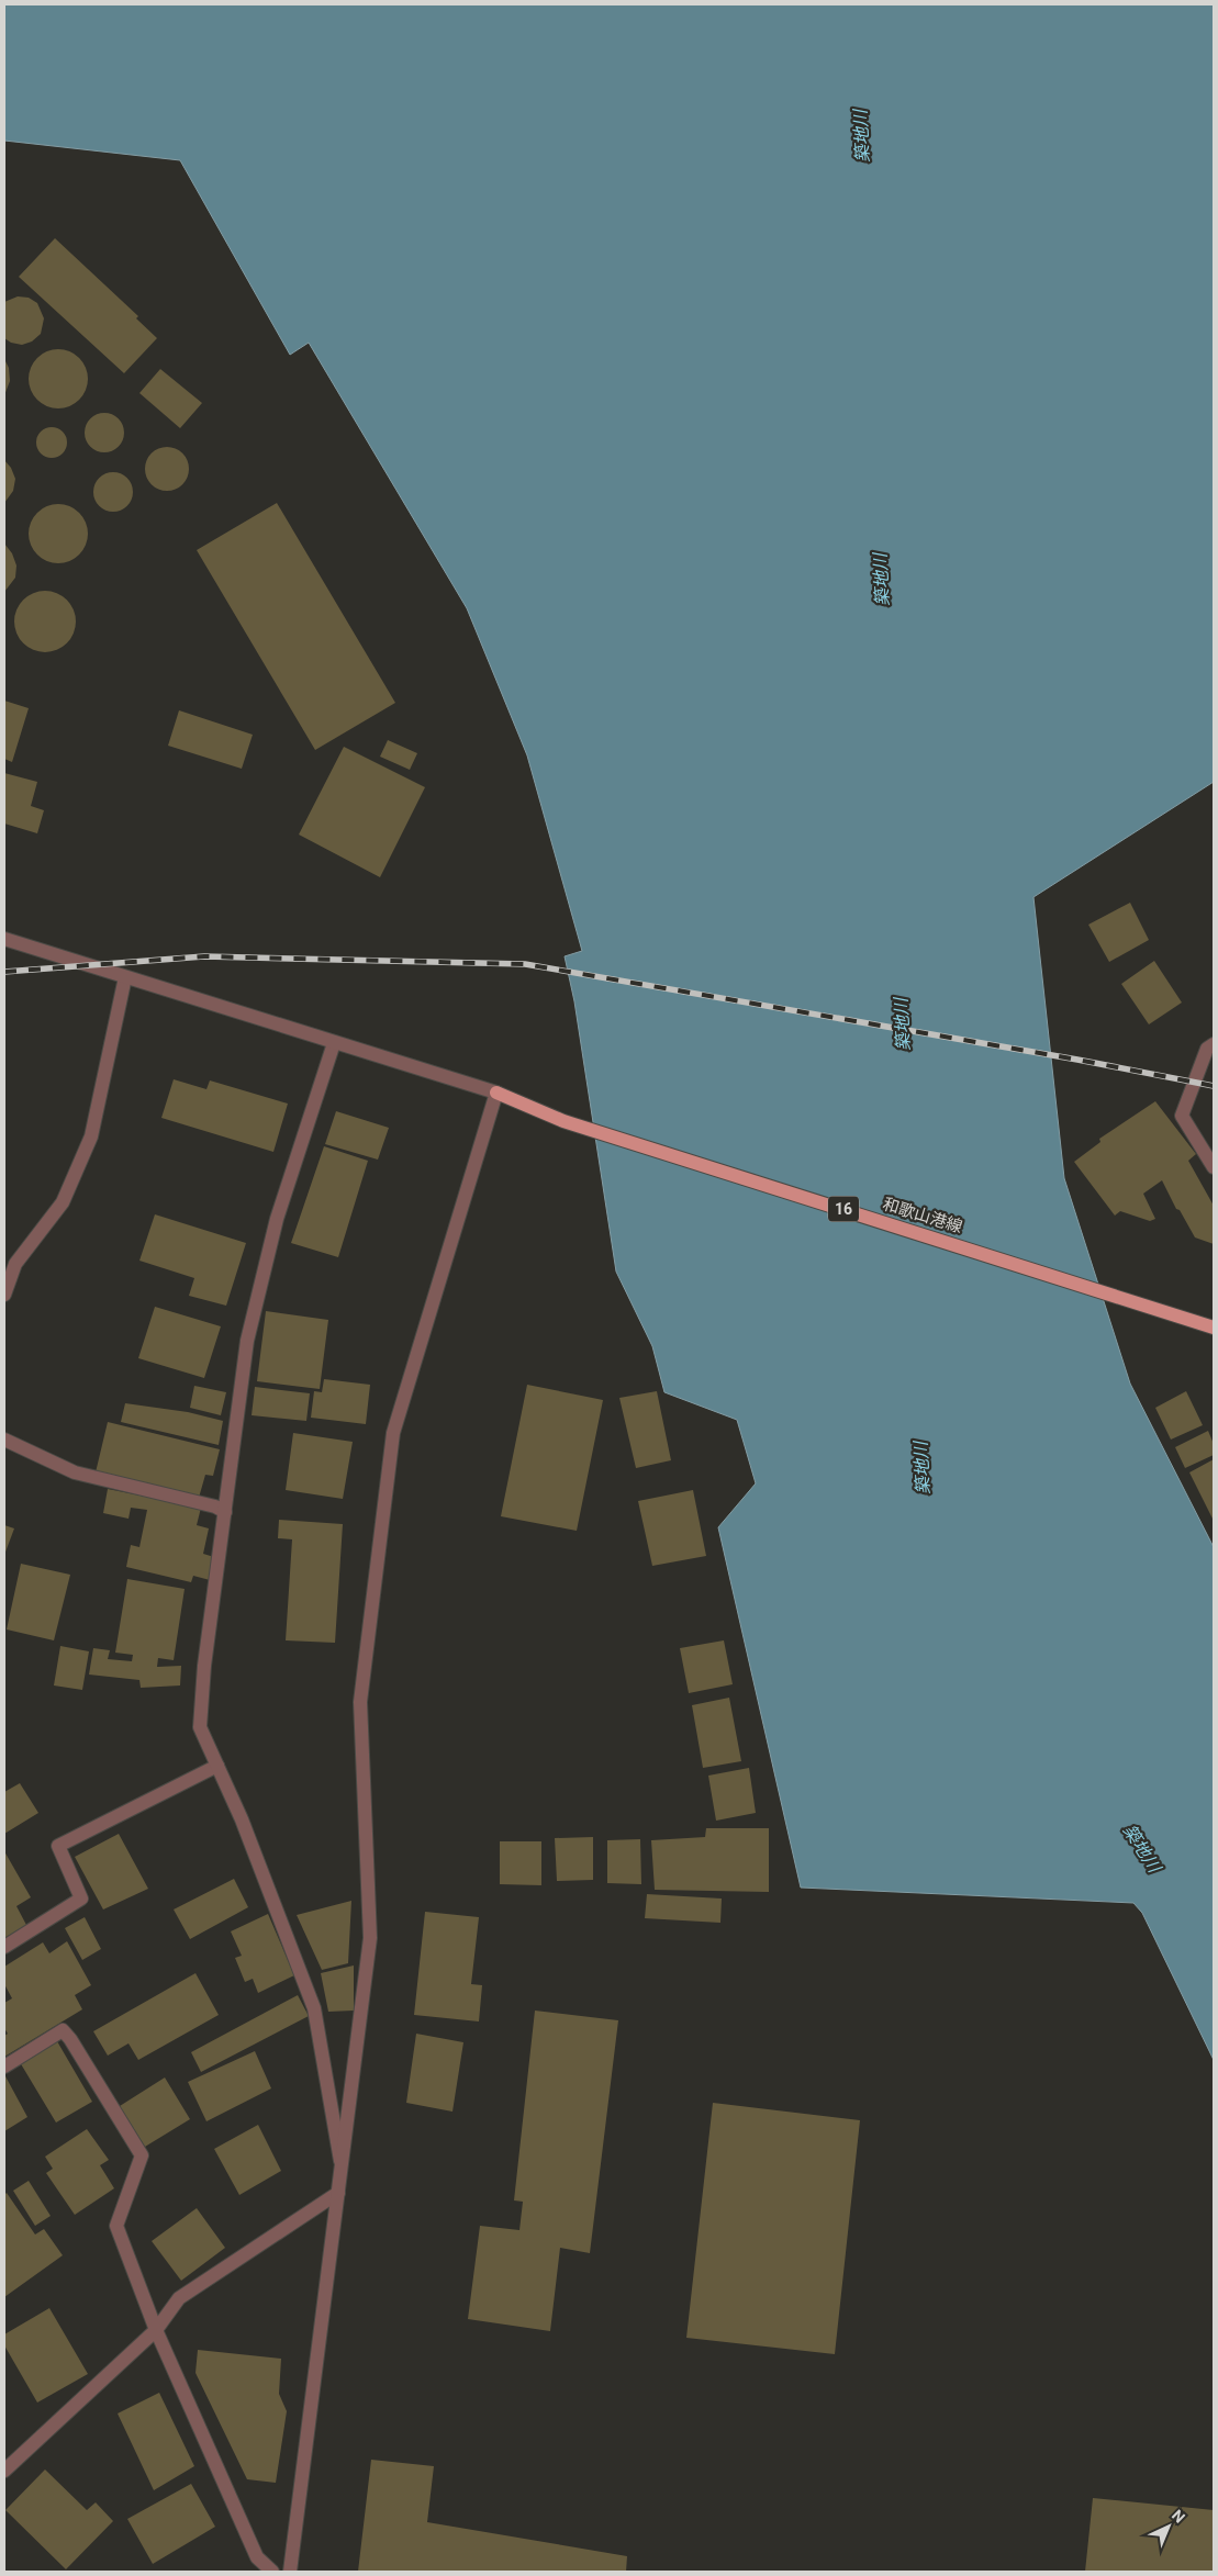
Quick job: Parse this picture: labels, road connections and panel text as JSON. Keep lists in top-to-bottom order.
{
  "streets": {
    "main road": ["16", "和歌山港線"]
  },
  "water": ["築地川"],
  "north": "top right"
}
